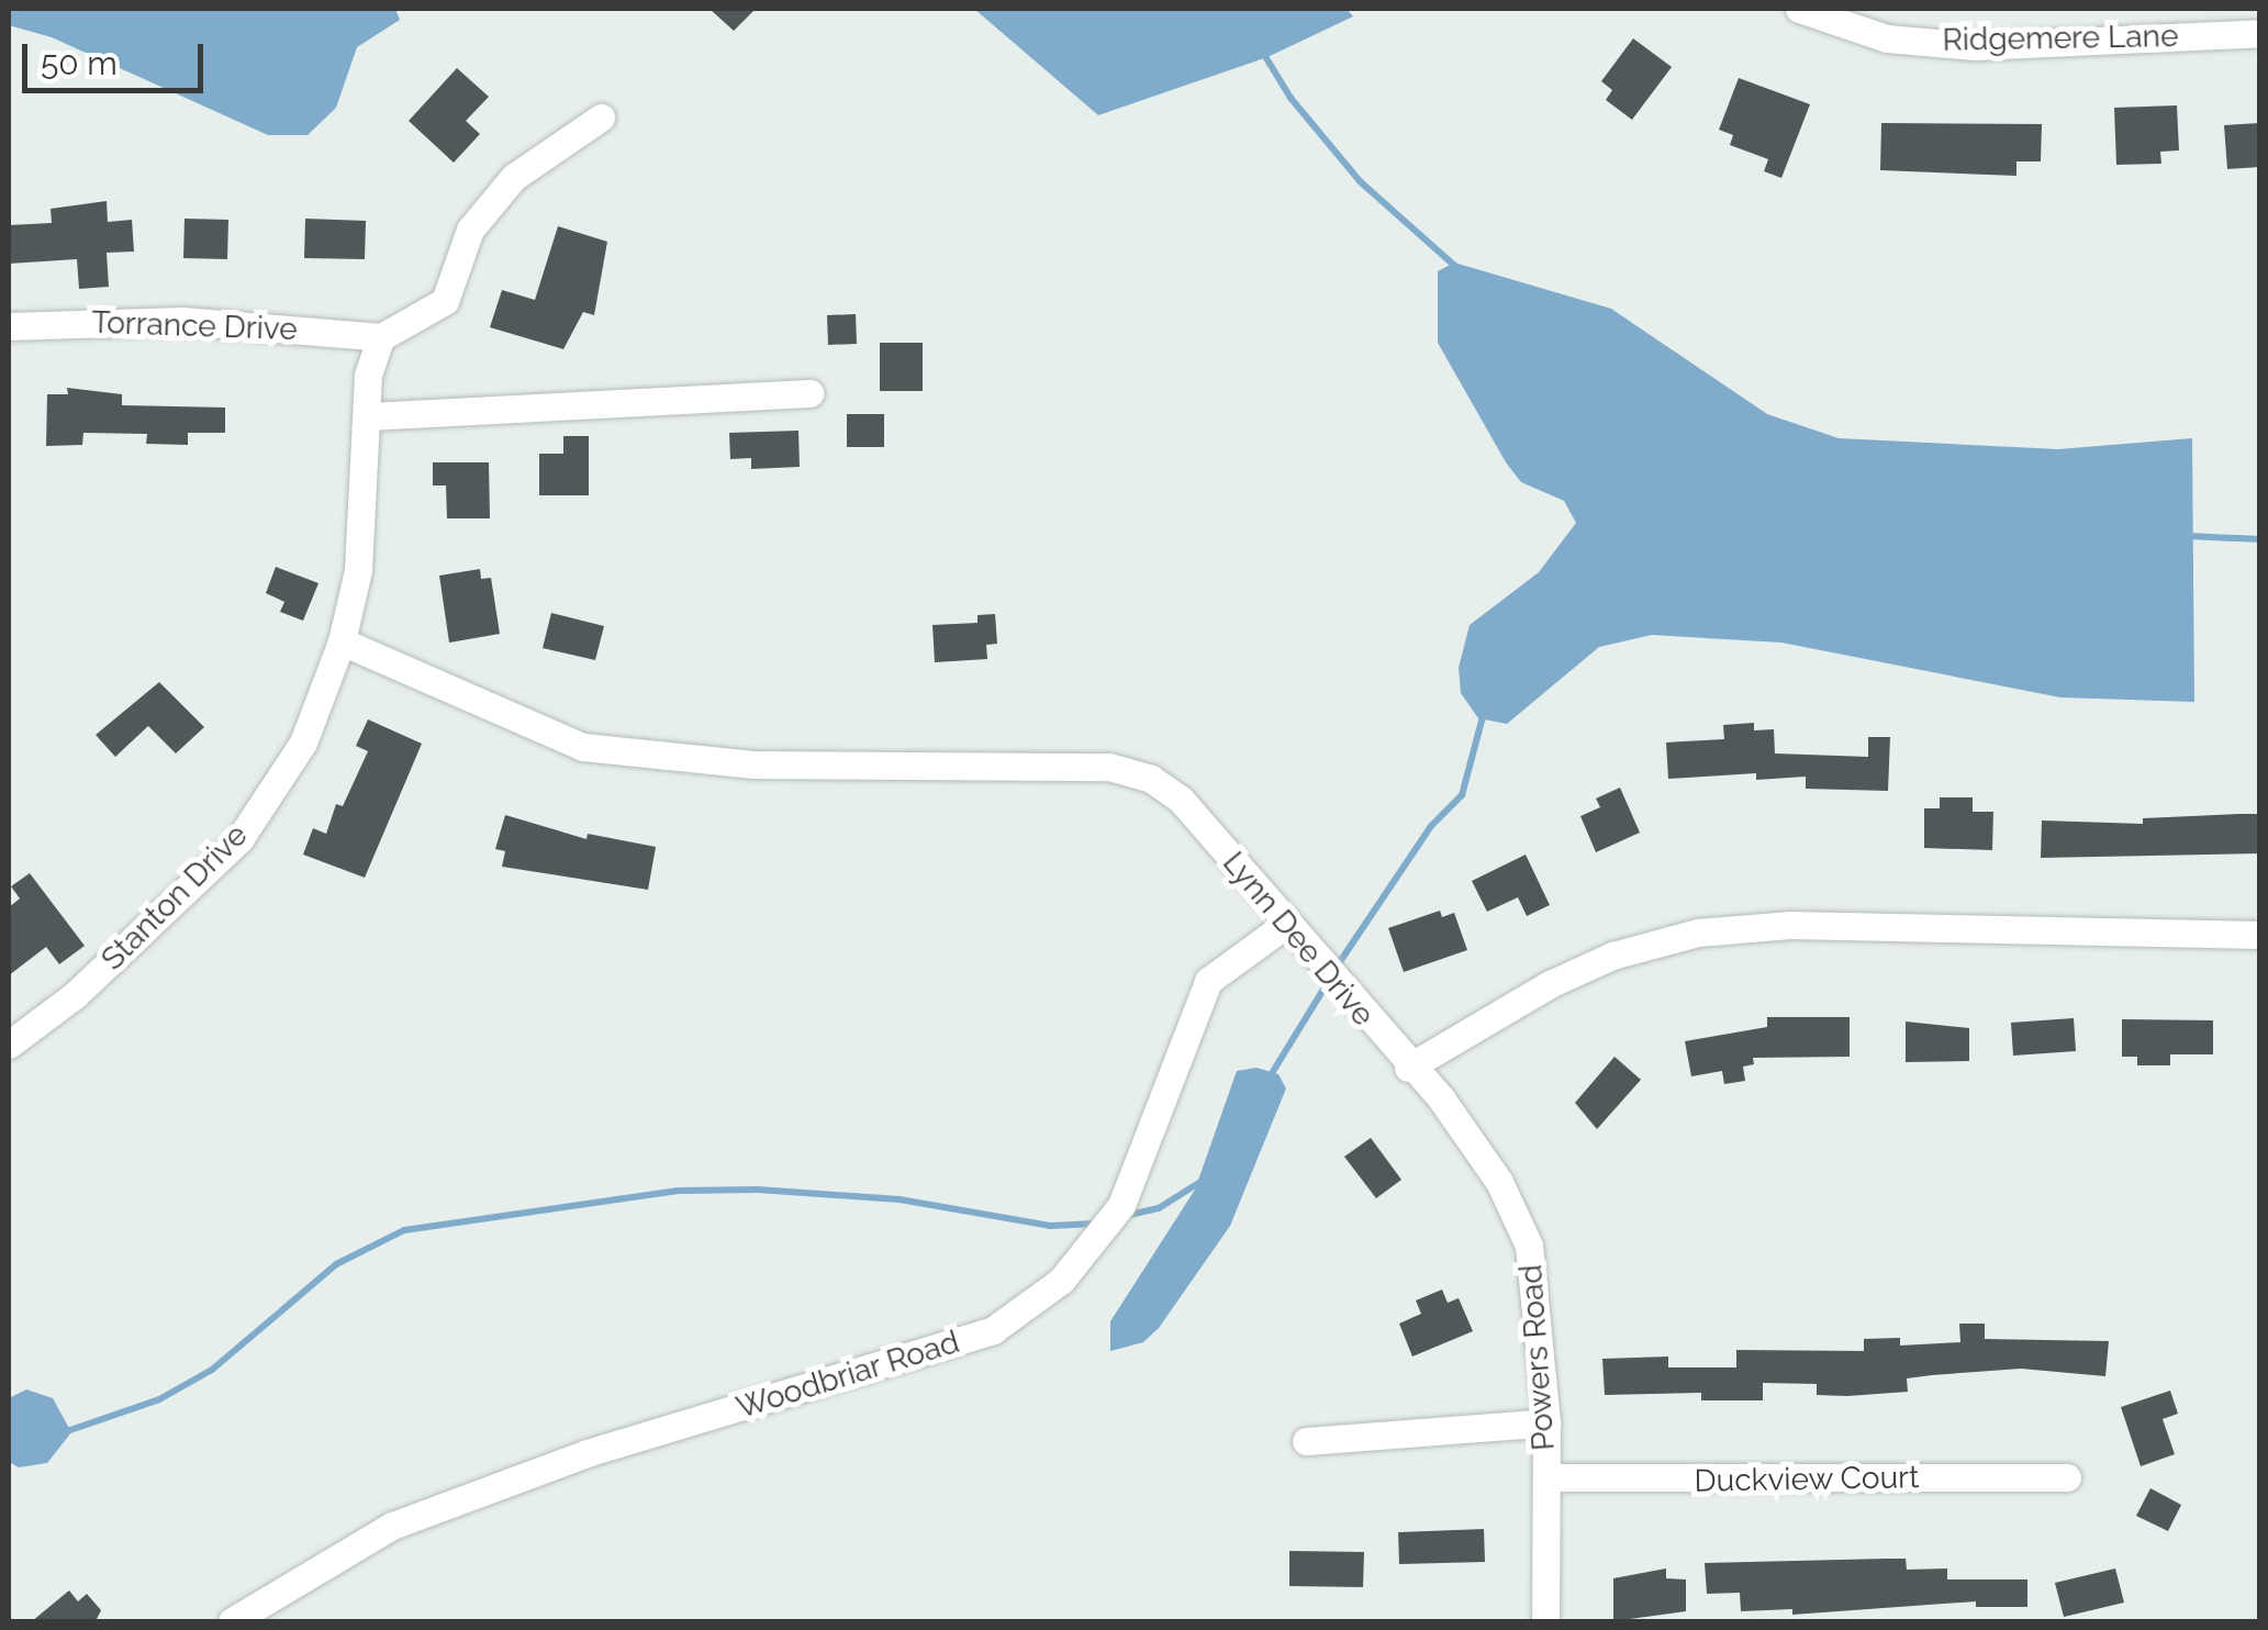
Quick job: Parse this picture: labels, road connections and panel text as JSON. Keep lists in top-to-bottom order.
{
  "streets": {
    "street": [
      "Ridgemere Lane",
      "Torrance Drive",
      "Stanton Drive",
      "Lynn Dee Drive",
      "Powers Road",
      "Woodbriar Road",
      "Duckview Court"
    ]
  },
  "crossings": [
    ["Torrance Drive", "Stanton Drive"],
    ["Stanton Drive", "Lynn Dee Drive"],
    ["Lynn Dee Drive", "Powers Road"],
    ["Lynn Dee Drive", "Woodbriar Road"],
    ["Powers Road", "Duckview Court"]
  ],
  "scale_bar": "50 m"
}
